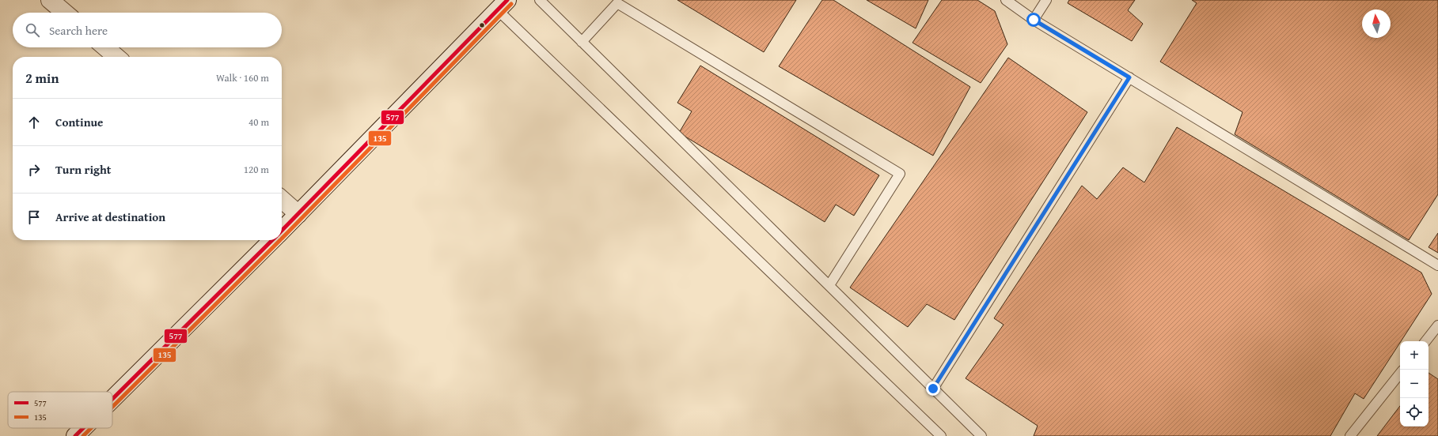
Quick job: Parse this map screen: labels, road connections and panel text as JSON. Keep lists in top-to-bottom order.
{
  "lines": ["transit line 577", "transit line 135"],
  "legend": ["577", "135"],
  "north": "top",
  "page": {
    "search": "Search here",
    "heading": ["2 min", "Walk · 160 m"],
    "list": [
      ["Continue", "40 m"],
      ["Turn right", "120 m"],
      "Arrive at destination"
    ],
    "map_buttons": ["+", "−"]
  }
}
